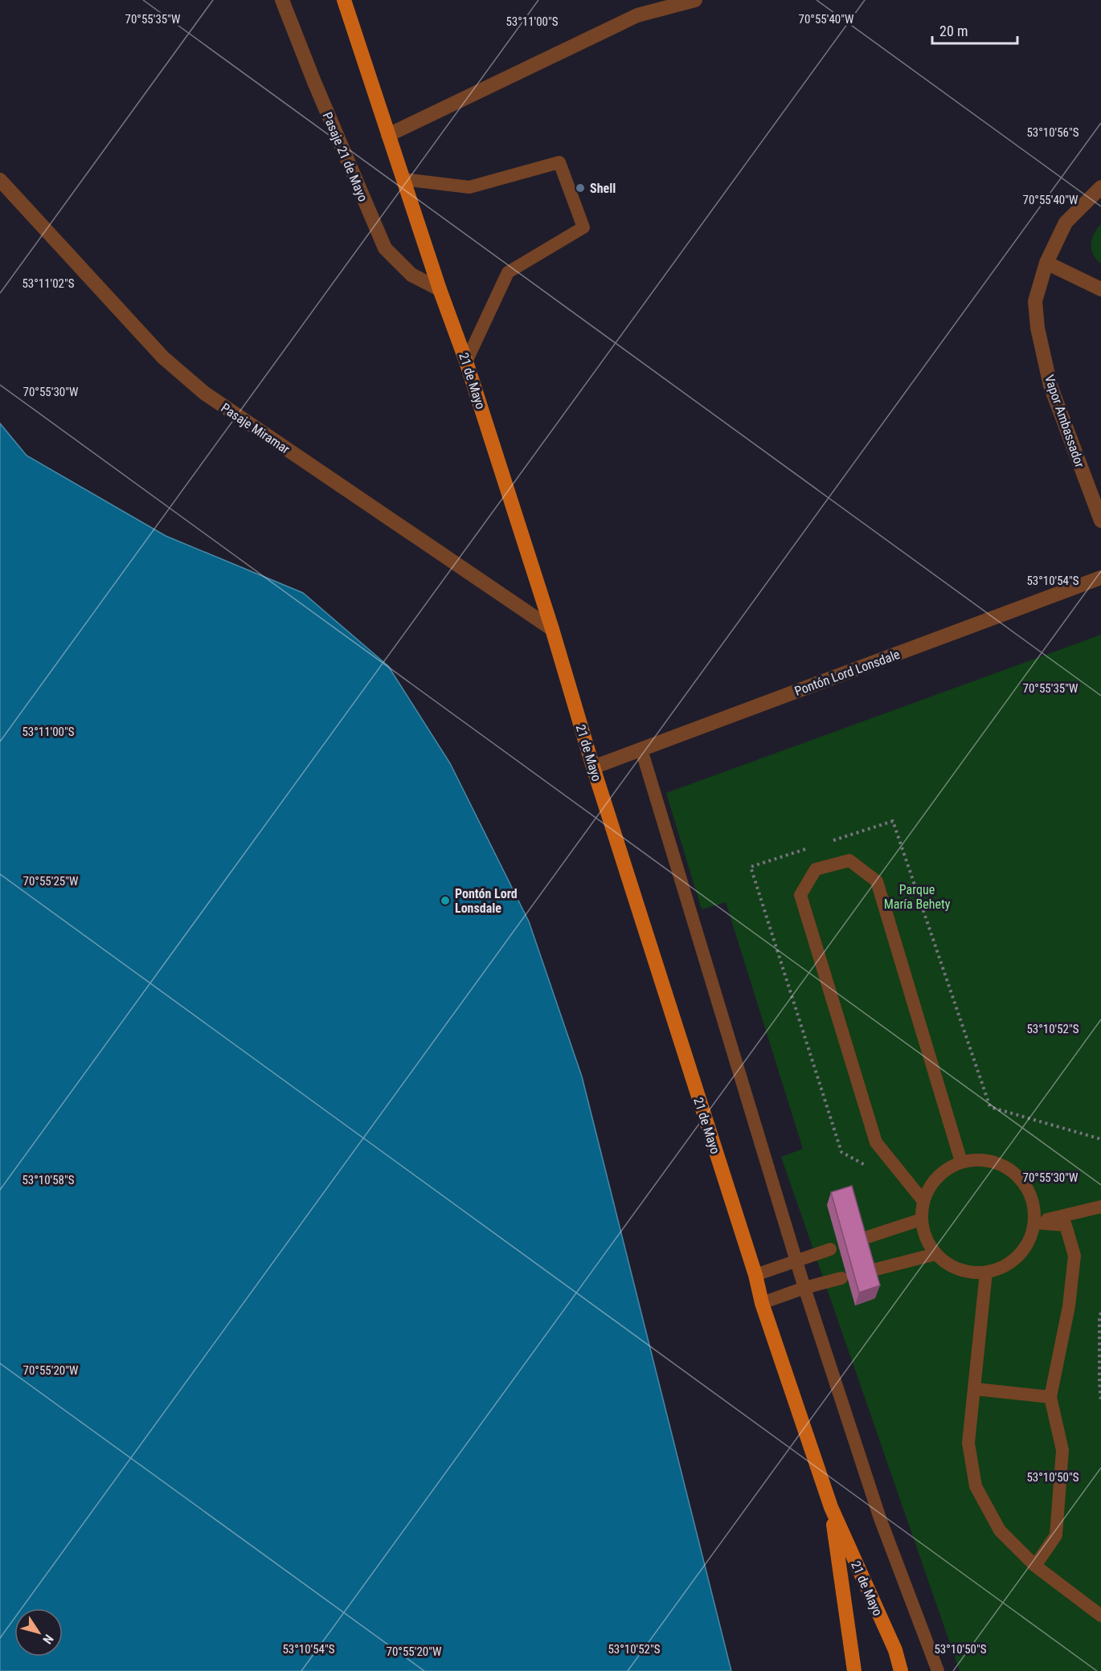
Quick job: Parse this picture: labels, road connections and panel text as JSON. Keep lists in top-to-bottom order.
{
  "streets": {
    "main road": ["21 de Mayo"],
    "street": [
      "Pasaje 21 de Mayo",
      "Vapor Ambassador",
      "Pasaje Miramar",
      "Pontón Lord Lonsdale"
    ]
  },
  "crossings": [
    ["Pasaje 21 de Mayo", "21 de Mayo"],
    ["21 de Mayo", "Pasaje Miramar"],
    ["21 de Mayo", "Pontón Lord Lonsdale"]
  ],
  "parks": ["Parque María Behety"],
  "places": ["Shell", "Pontón Lord Lonsdale"],
  "scale_bar": "20 m",
  "north": "bottom right",
  "coordinates": [
    "70°55'35\"W",
    "70°55'40\"W",
    "53°11'00\"S",
    "53°10'56\"S",
    "53°11'02\"S",
    "70°55'30\"W",
    "53°10'54\"S",
    "70°55'25\"W",
    "53°10'52\"S",
    "53°10'58\"S",
    "70°55'20\"W",
    "53°10'50\"S"
  ]
}
